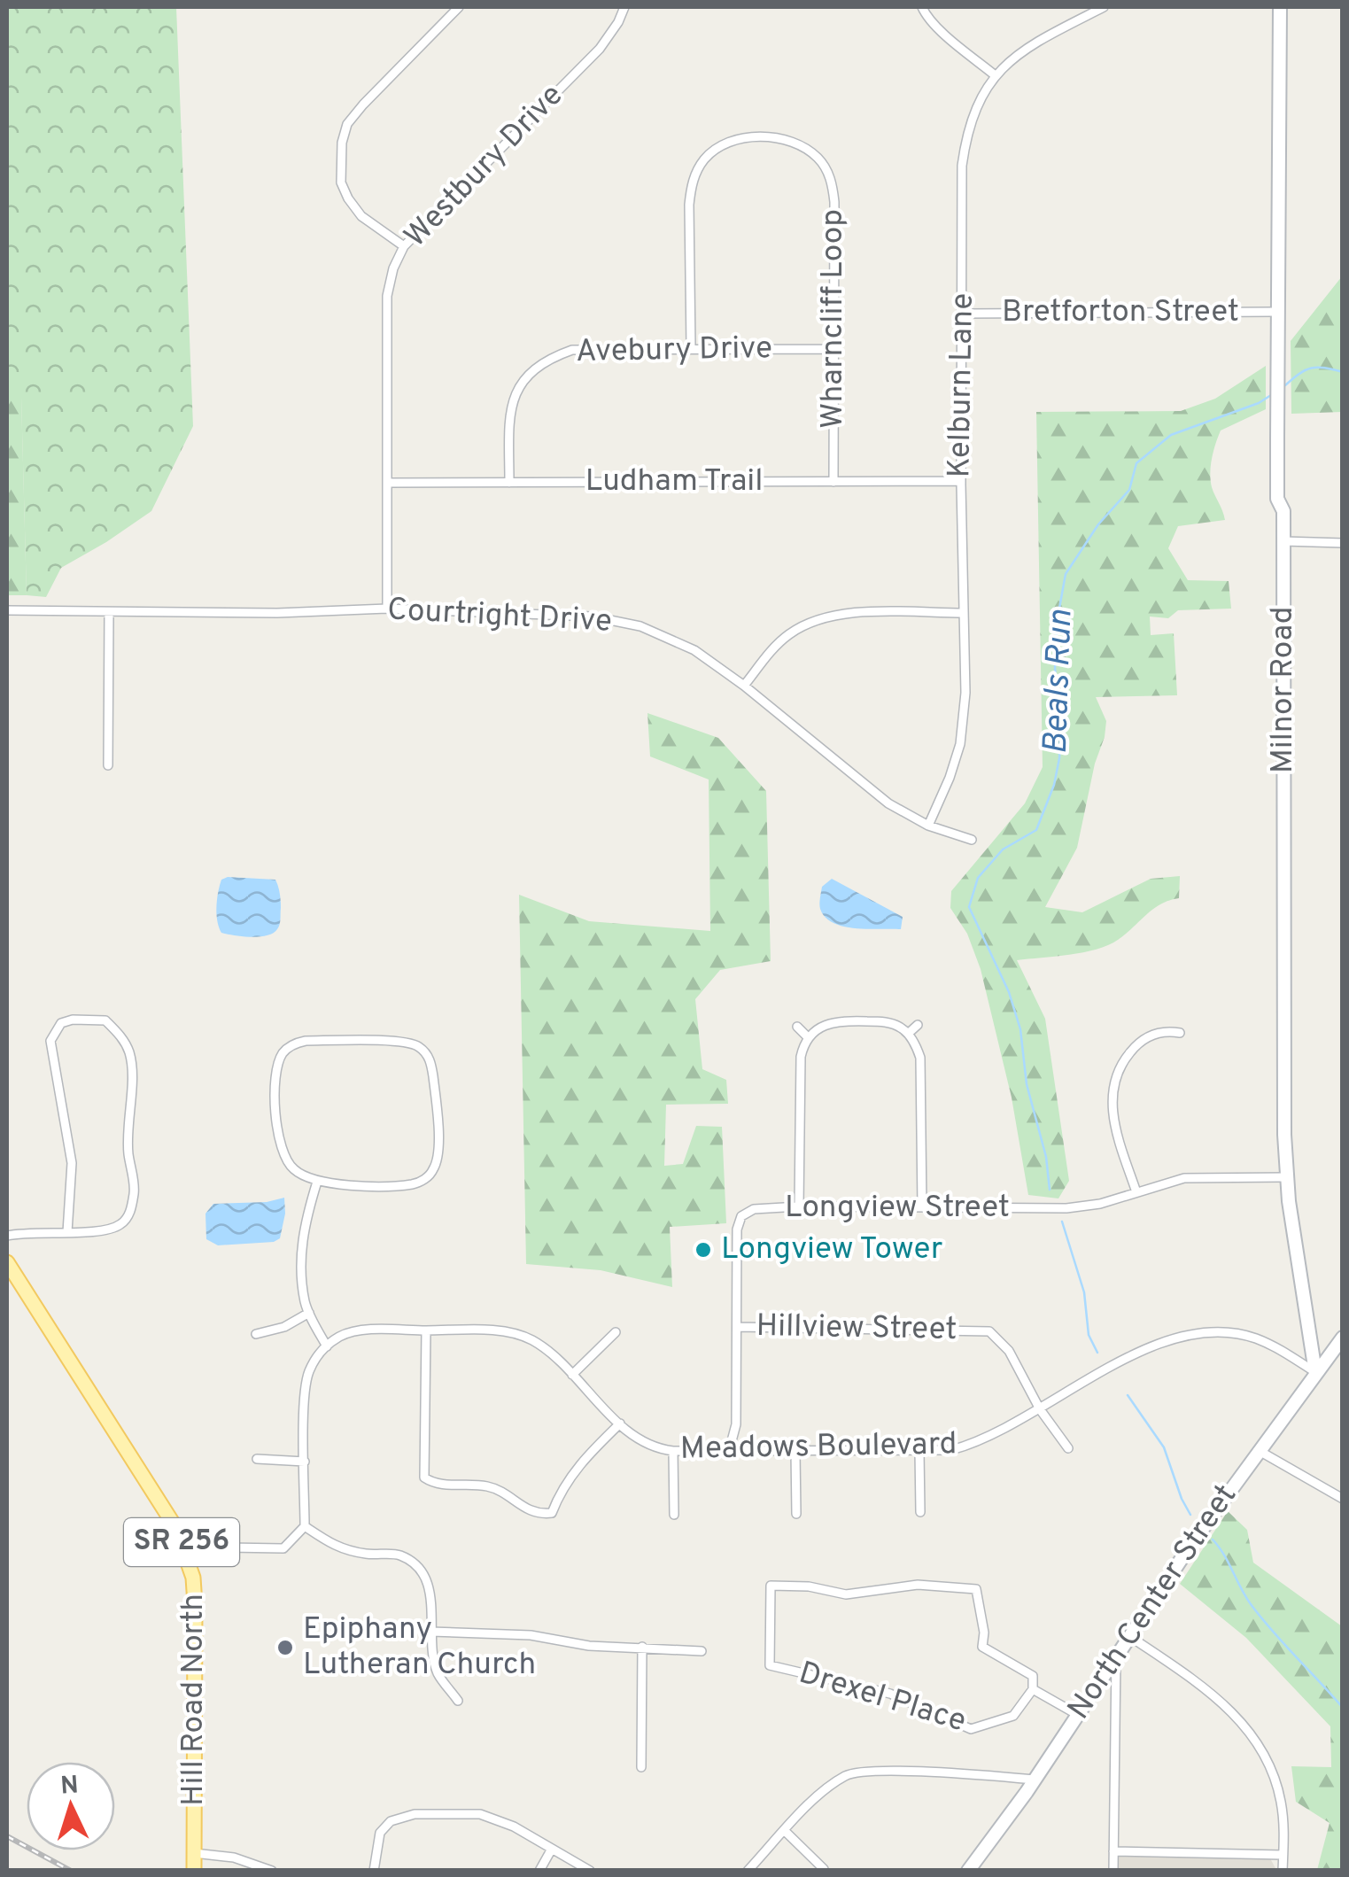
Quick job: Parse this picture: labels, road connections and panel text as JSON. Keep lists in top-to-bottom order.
{
  "streets": {
    "main road": [
      "Milnor Road",
      "SR 256",
      "North Center Street",
      "Hill Road North"
    ],
    "street": [
      "Westbury Drive",
      "Bretforton Street",
      "Wharncliff Loop",
      "Avebury Drive",
      "Kelburn Lane",
      "Ludham Trail",
      "Courtright Drive",
      "Longview Street",
      "Hillview Street",
      "Meadows Boulevard",
      "Drexel Place"
    ]
  },
  "crossings": [
    ["Westbury Drive", "Ludham Trail"],
    ["Westbury Drive", "Courtright Drive"],
    ["Bretforton Street", "Kelburn Lane"],
    ["Bretforton Street", "Milnor Road"],
    ["Wharncliff Loop", "Avebury Drive"],
    ["Wharncliff Loop", "Ludham Trail"],
    ["Avebury Drive", "Ludham Trail"],
    ["Kelburn Lane", "Ludham Trail"],
    ["Kelburn Lane", "Courtright Drive"],
    ["Milnor Road", "Longview Street"],
    ["Milnor Road", "Meadows Boulevard"],
    ["Milnor Road", "North Center Street"],
    ["Longview Street", "Hillview Street"],
    ["Longview Street", "Meadows Boulevard"],
    ["Hillview Street", "Meadows Boulevard"],
    ["Meadows Boulevard", "North Center Street"]
  ],
  "water": ["Beals Run"],
  "places": ["Longview Tower", "Epiphany Lutheran Church"],
  "north": "top"
}
